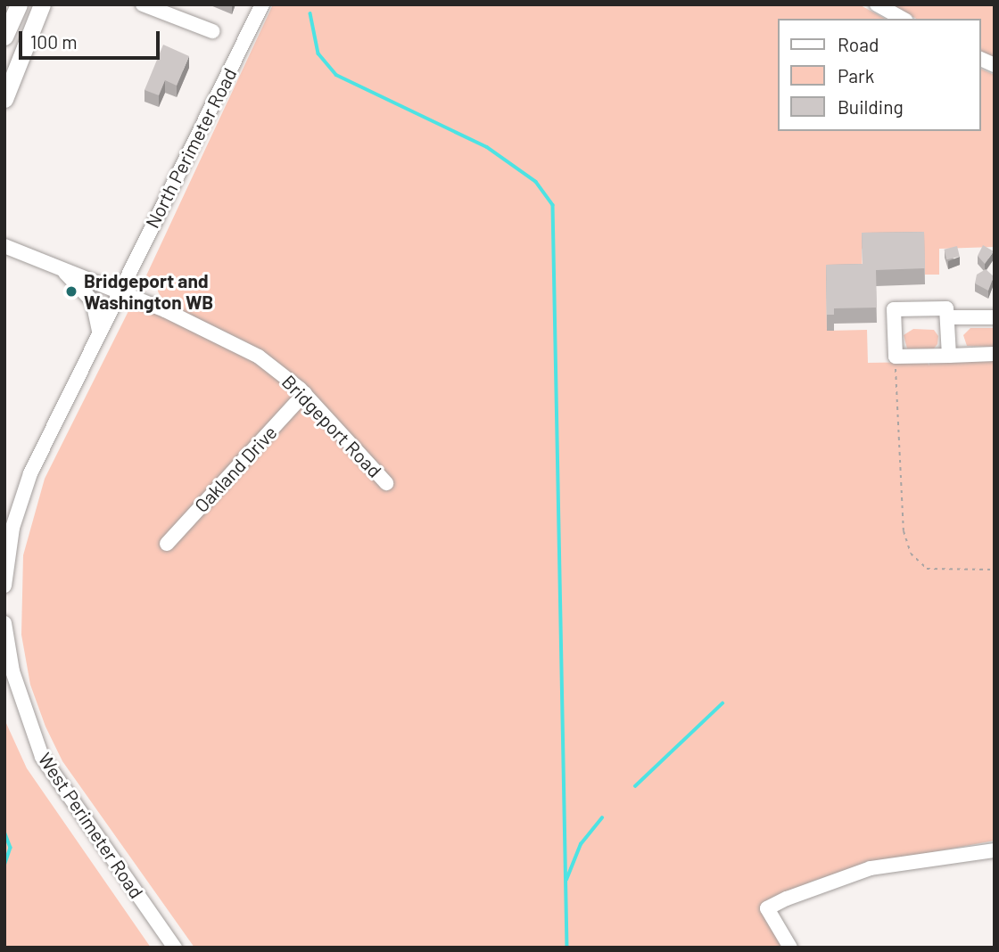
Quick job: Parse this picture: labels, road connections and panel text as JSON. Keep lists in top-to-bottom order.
{
  "streets": {
    "street": [
      "North Perimeter Road",
      "Bridgeport Road",
      "Oakland Drive",
      "West Perimeter Road"
    ]
  },
  "crossings": [
    ["North Perimeter Road", "Bridgeport Road"],
    ["Bridgeport Road", "Oakland Drive"]
  ],
  "places": ["Bridgeport and Washington WB"],
  "legend": ["Road", "Park", "Building"],
  "scale_bar": "100 m"
}
